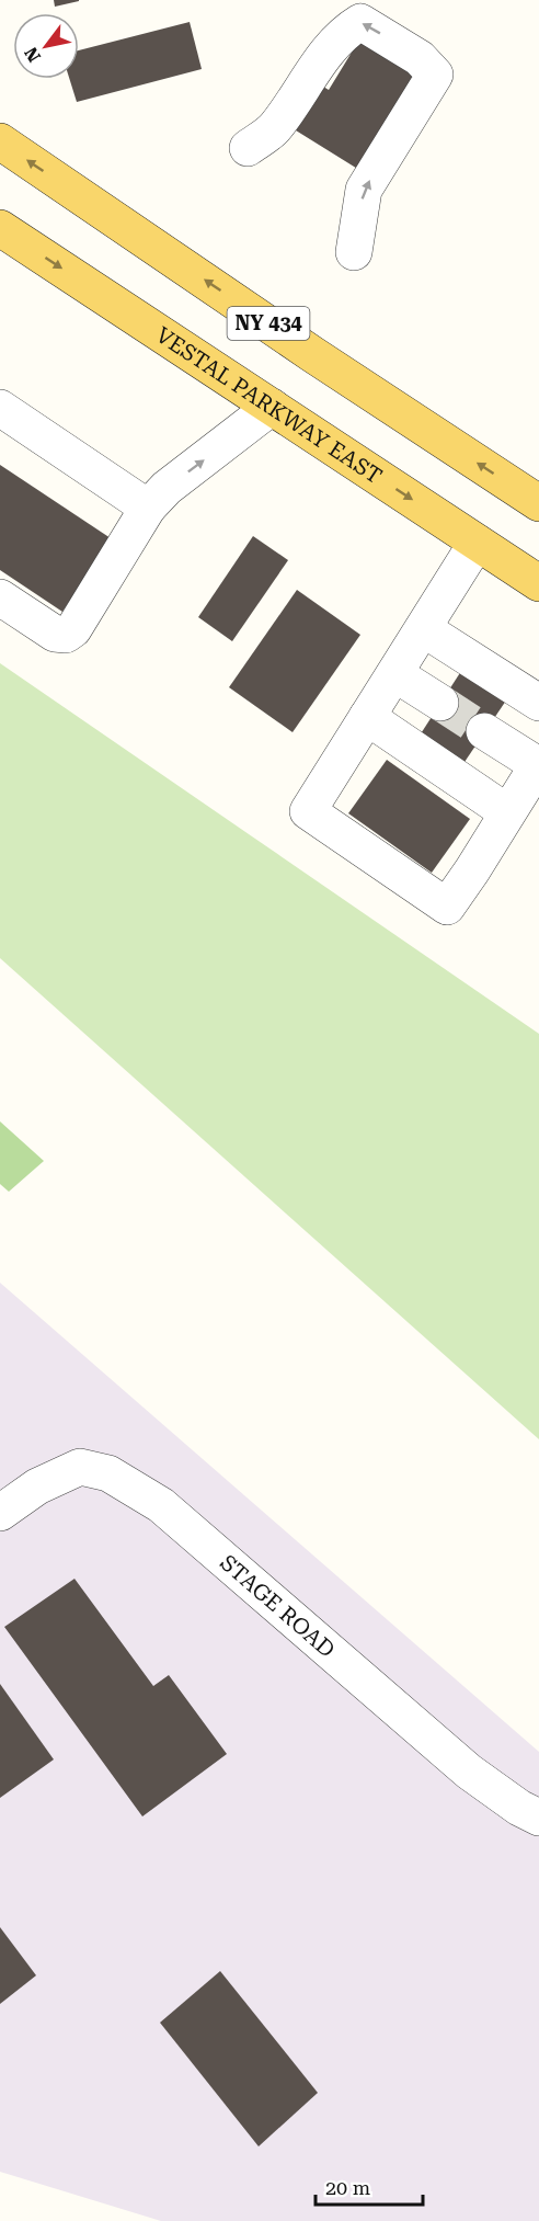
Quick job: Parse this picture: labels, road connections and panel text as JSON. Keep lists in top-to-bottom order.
{
  "streets": {
    "main road": ["NY 434", "VESTAL PARKWAY EAST"],
    "street": ["STAGE ROAD"]
  },
  "scale_bar": "20 m",
  "north": "bottom left"
}
